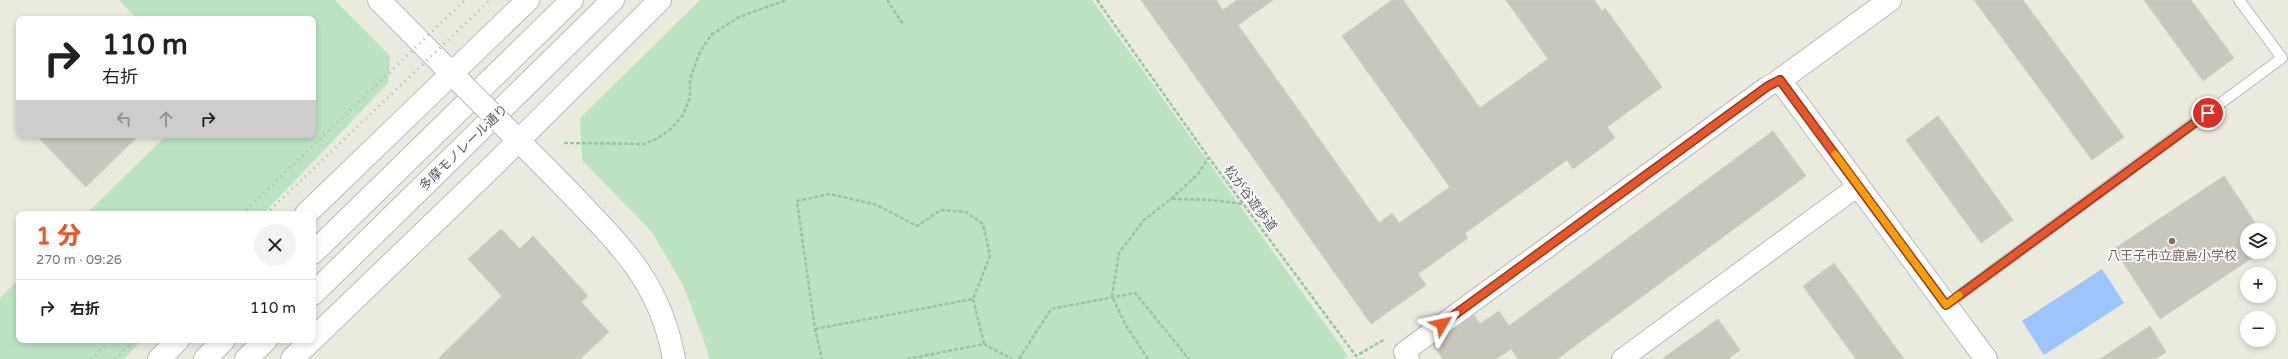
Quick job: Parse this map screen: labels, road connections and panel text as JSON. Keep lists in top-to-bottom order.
{
  "streets": {
    "main road": ["多摩モノレール通り"],
    "path": ["松が谷遊歩道"]
  },
  "places": ["八王子市立鹿島小学校"],
  "page": {
    "turn": ["110 m", "右折"],
    "heading": ["1 分", "270 m · 09:26"],
    "map_buttons": ["+", "−"],
    "list": [
      {
        "name": "右折",
        "value": "110 m"
      }
    ]
  }
}
